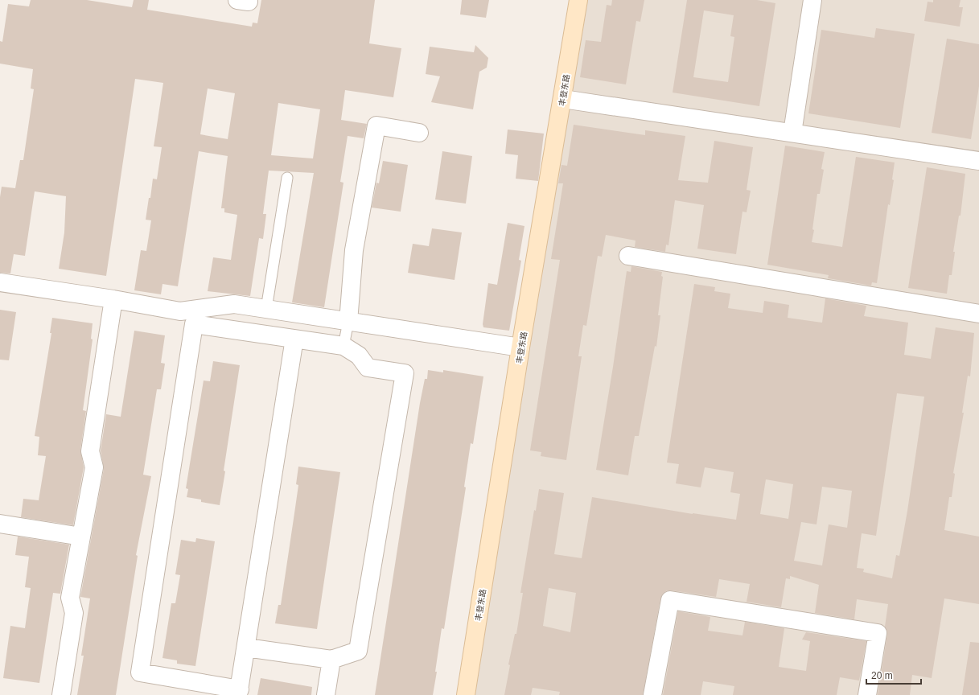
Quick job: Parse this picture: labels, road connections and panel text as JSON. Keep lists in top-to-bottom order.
{
  "streets": {
    "street": ["丰登东路"]
  },
  "scale_bar": "20 m"
}
